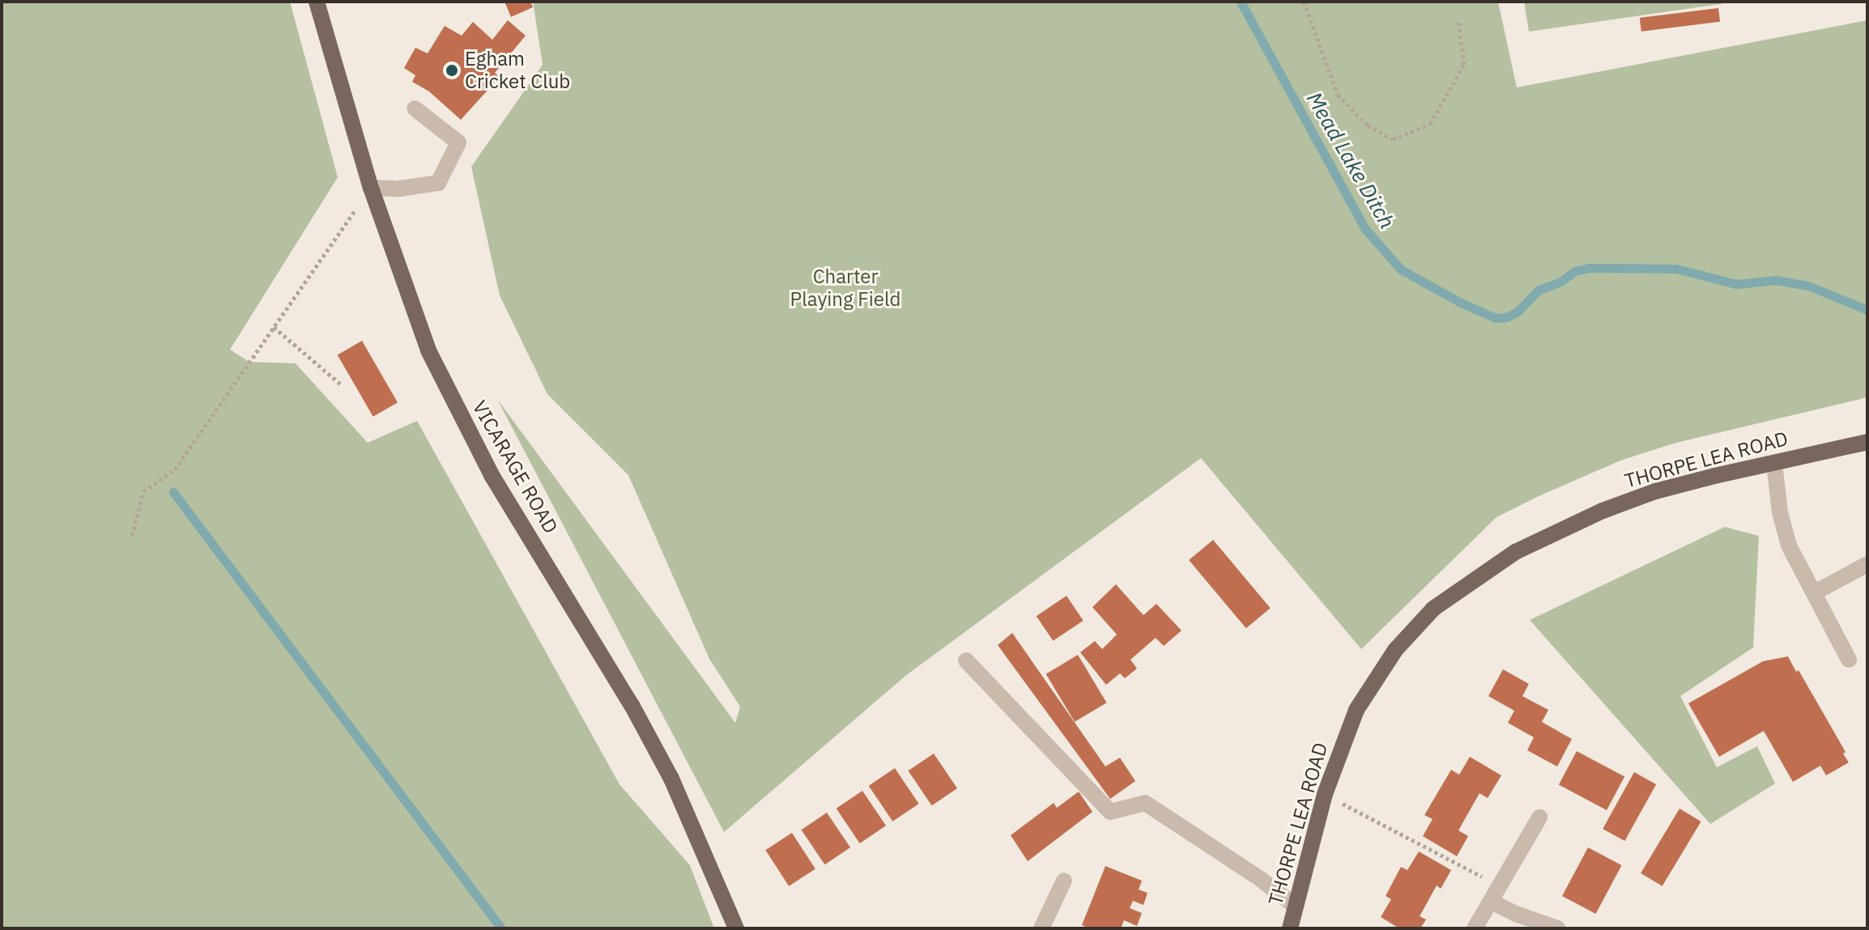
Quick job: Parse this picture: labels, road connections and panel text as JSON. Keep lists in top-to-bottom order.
{
  "streets": {
    "main road": ["THORPE LEA ROAD", "VICARAGE ROAD"]
  },
  "water": ["Mead Lake Ditch"],
  "parks": ["Charter Playing Field"],
  "places": ["Egham Cricket Club"]
}
